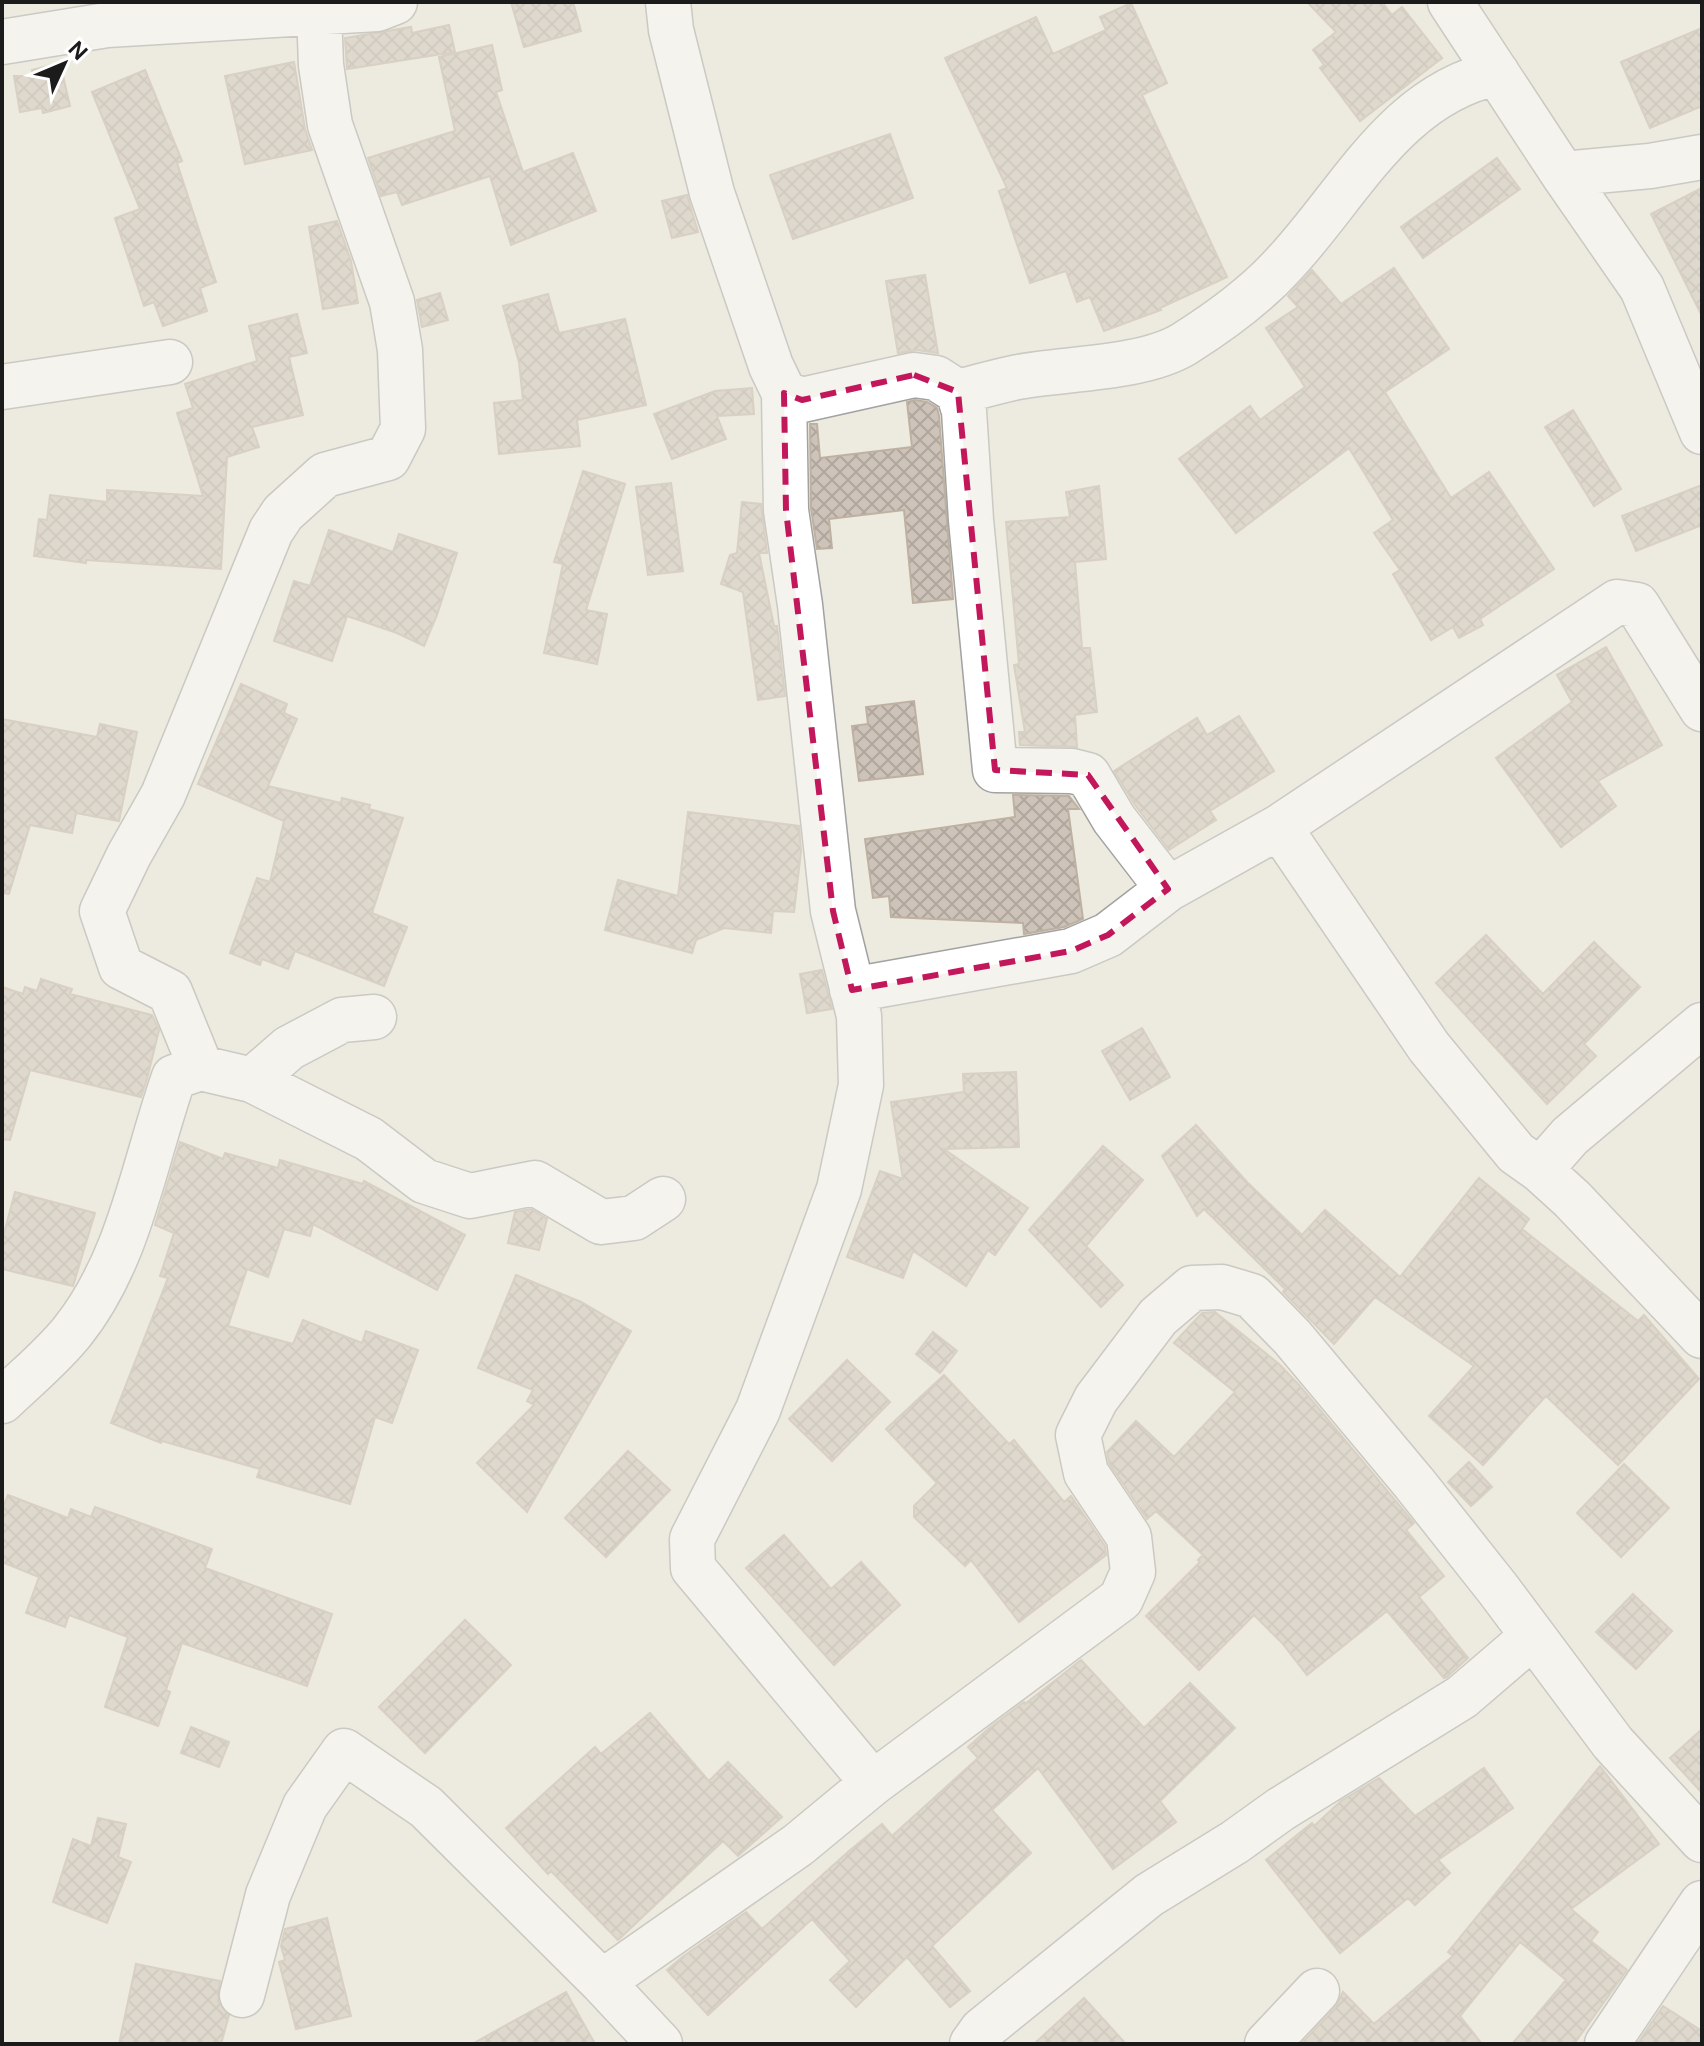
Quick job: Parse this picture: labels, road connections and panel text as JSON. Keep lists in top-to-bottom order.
{
  "north": "top right"
}
